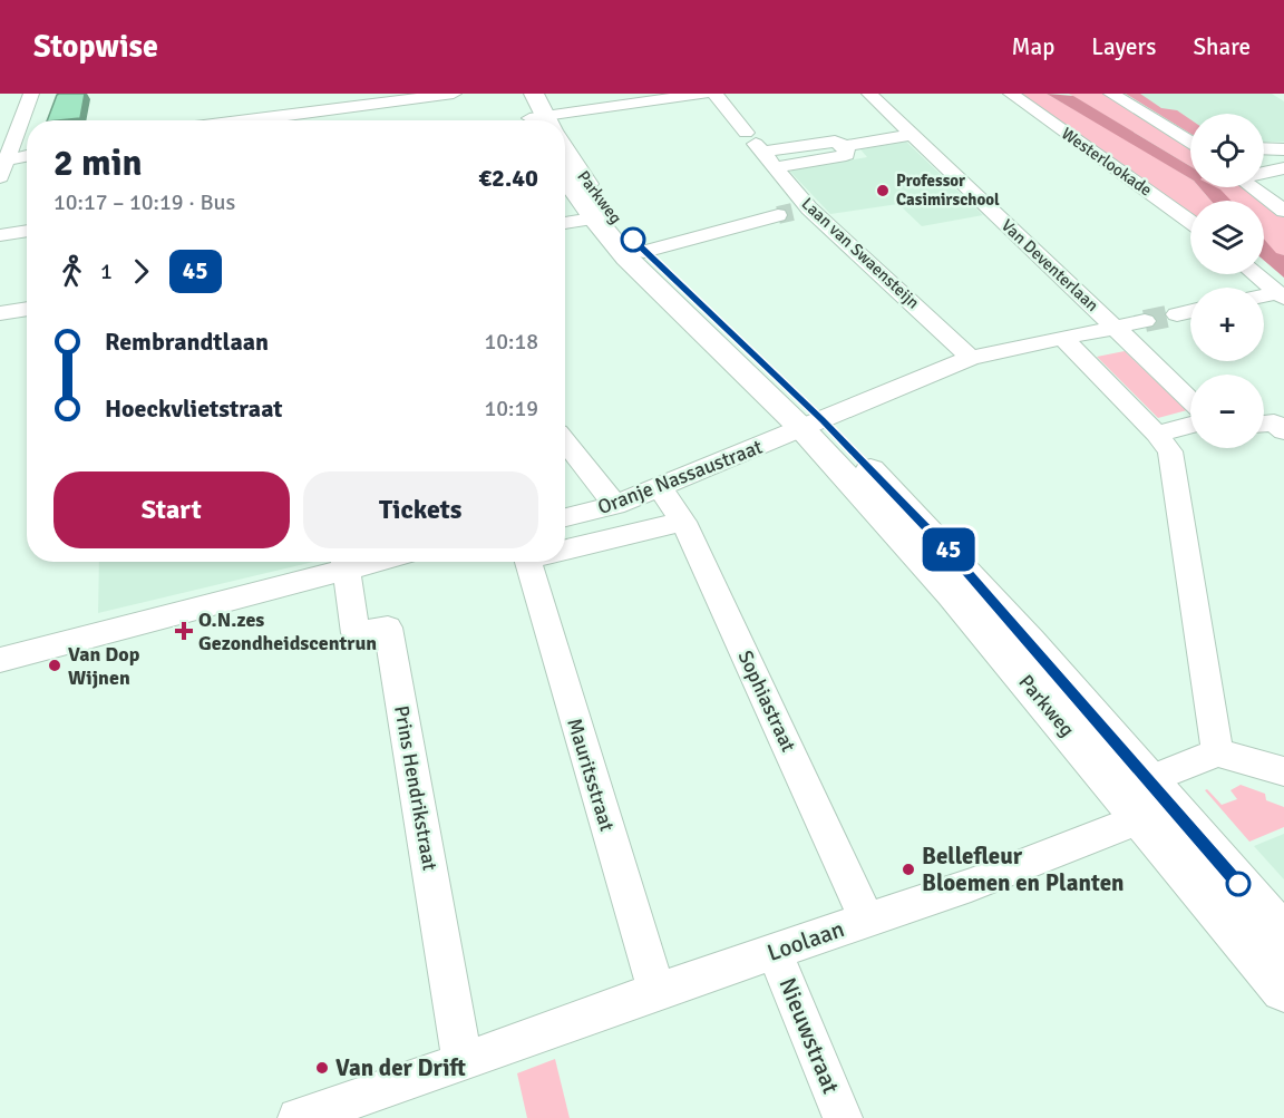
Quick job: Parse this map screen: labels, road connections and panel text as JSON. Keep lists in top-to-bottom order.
{
  "streets": {
    "street": [
      "Westerlookade",
      "Parkweg",
      "Laan van Swaensteijn",
      "Van Deventerlaan",
      "Oranje Nassaustraat",
      "Sophiastraat",
      "Mauritsstraat",
      "Prins Hendrikstraat",
      "Loolaan",
      "Nieuwstraat"
    ]
  },
  "crossings": [
    ["Parkweg", "Oranje Nassaustraat"],
    ["Parkweg", "Loolaan"],
    ["Laan van Swaensteijn", "Oranje Nassaustraat"],
    ["Van Deventerlaan", "Oranje Nassaustraat"],
    ["Oranje Nassaustraat", "Sophiastraat"],
    ["Sophiastraat", "Loolaan"],
    ["Mauritsstraat", "Loolaan"],
    ["Prins Hendrikstraat", "Loolaan"],
    ["Loolaan", "Nieuwstraat"]
  ],
  "places": {
    "other": [
      "Professor Casimirschool",
      "Van Dop Wijnen",
      "Bellefleur Bloemen en Planten",
      "Van der Drift"
    ],
    "health": ["O.N.zes Gezondheidscentrun"]
  },
  "lines": ["bus line 45"],
  "page": {
    "header": "Stopwise",
    "nav": ["Map", "Layers", "Share"],
    "on_map": "45",
    "map_buttons": ["+", "−"],
    "heading": ["2 min", "10:17 – 10:19 · Bus", "€2.40"],
    "legs": ["1", "45"],
    "list": [
      {
        "name": "Rembrandtlaan",
        "value": "10:18"
      },
      {
        "name": "Hoeckvlietstraat",
        "value": "10:19"
      }
    ],
    "buttons": ["Start", "Tickets"]
  }
}
